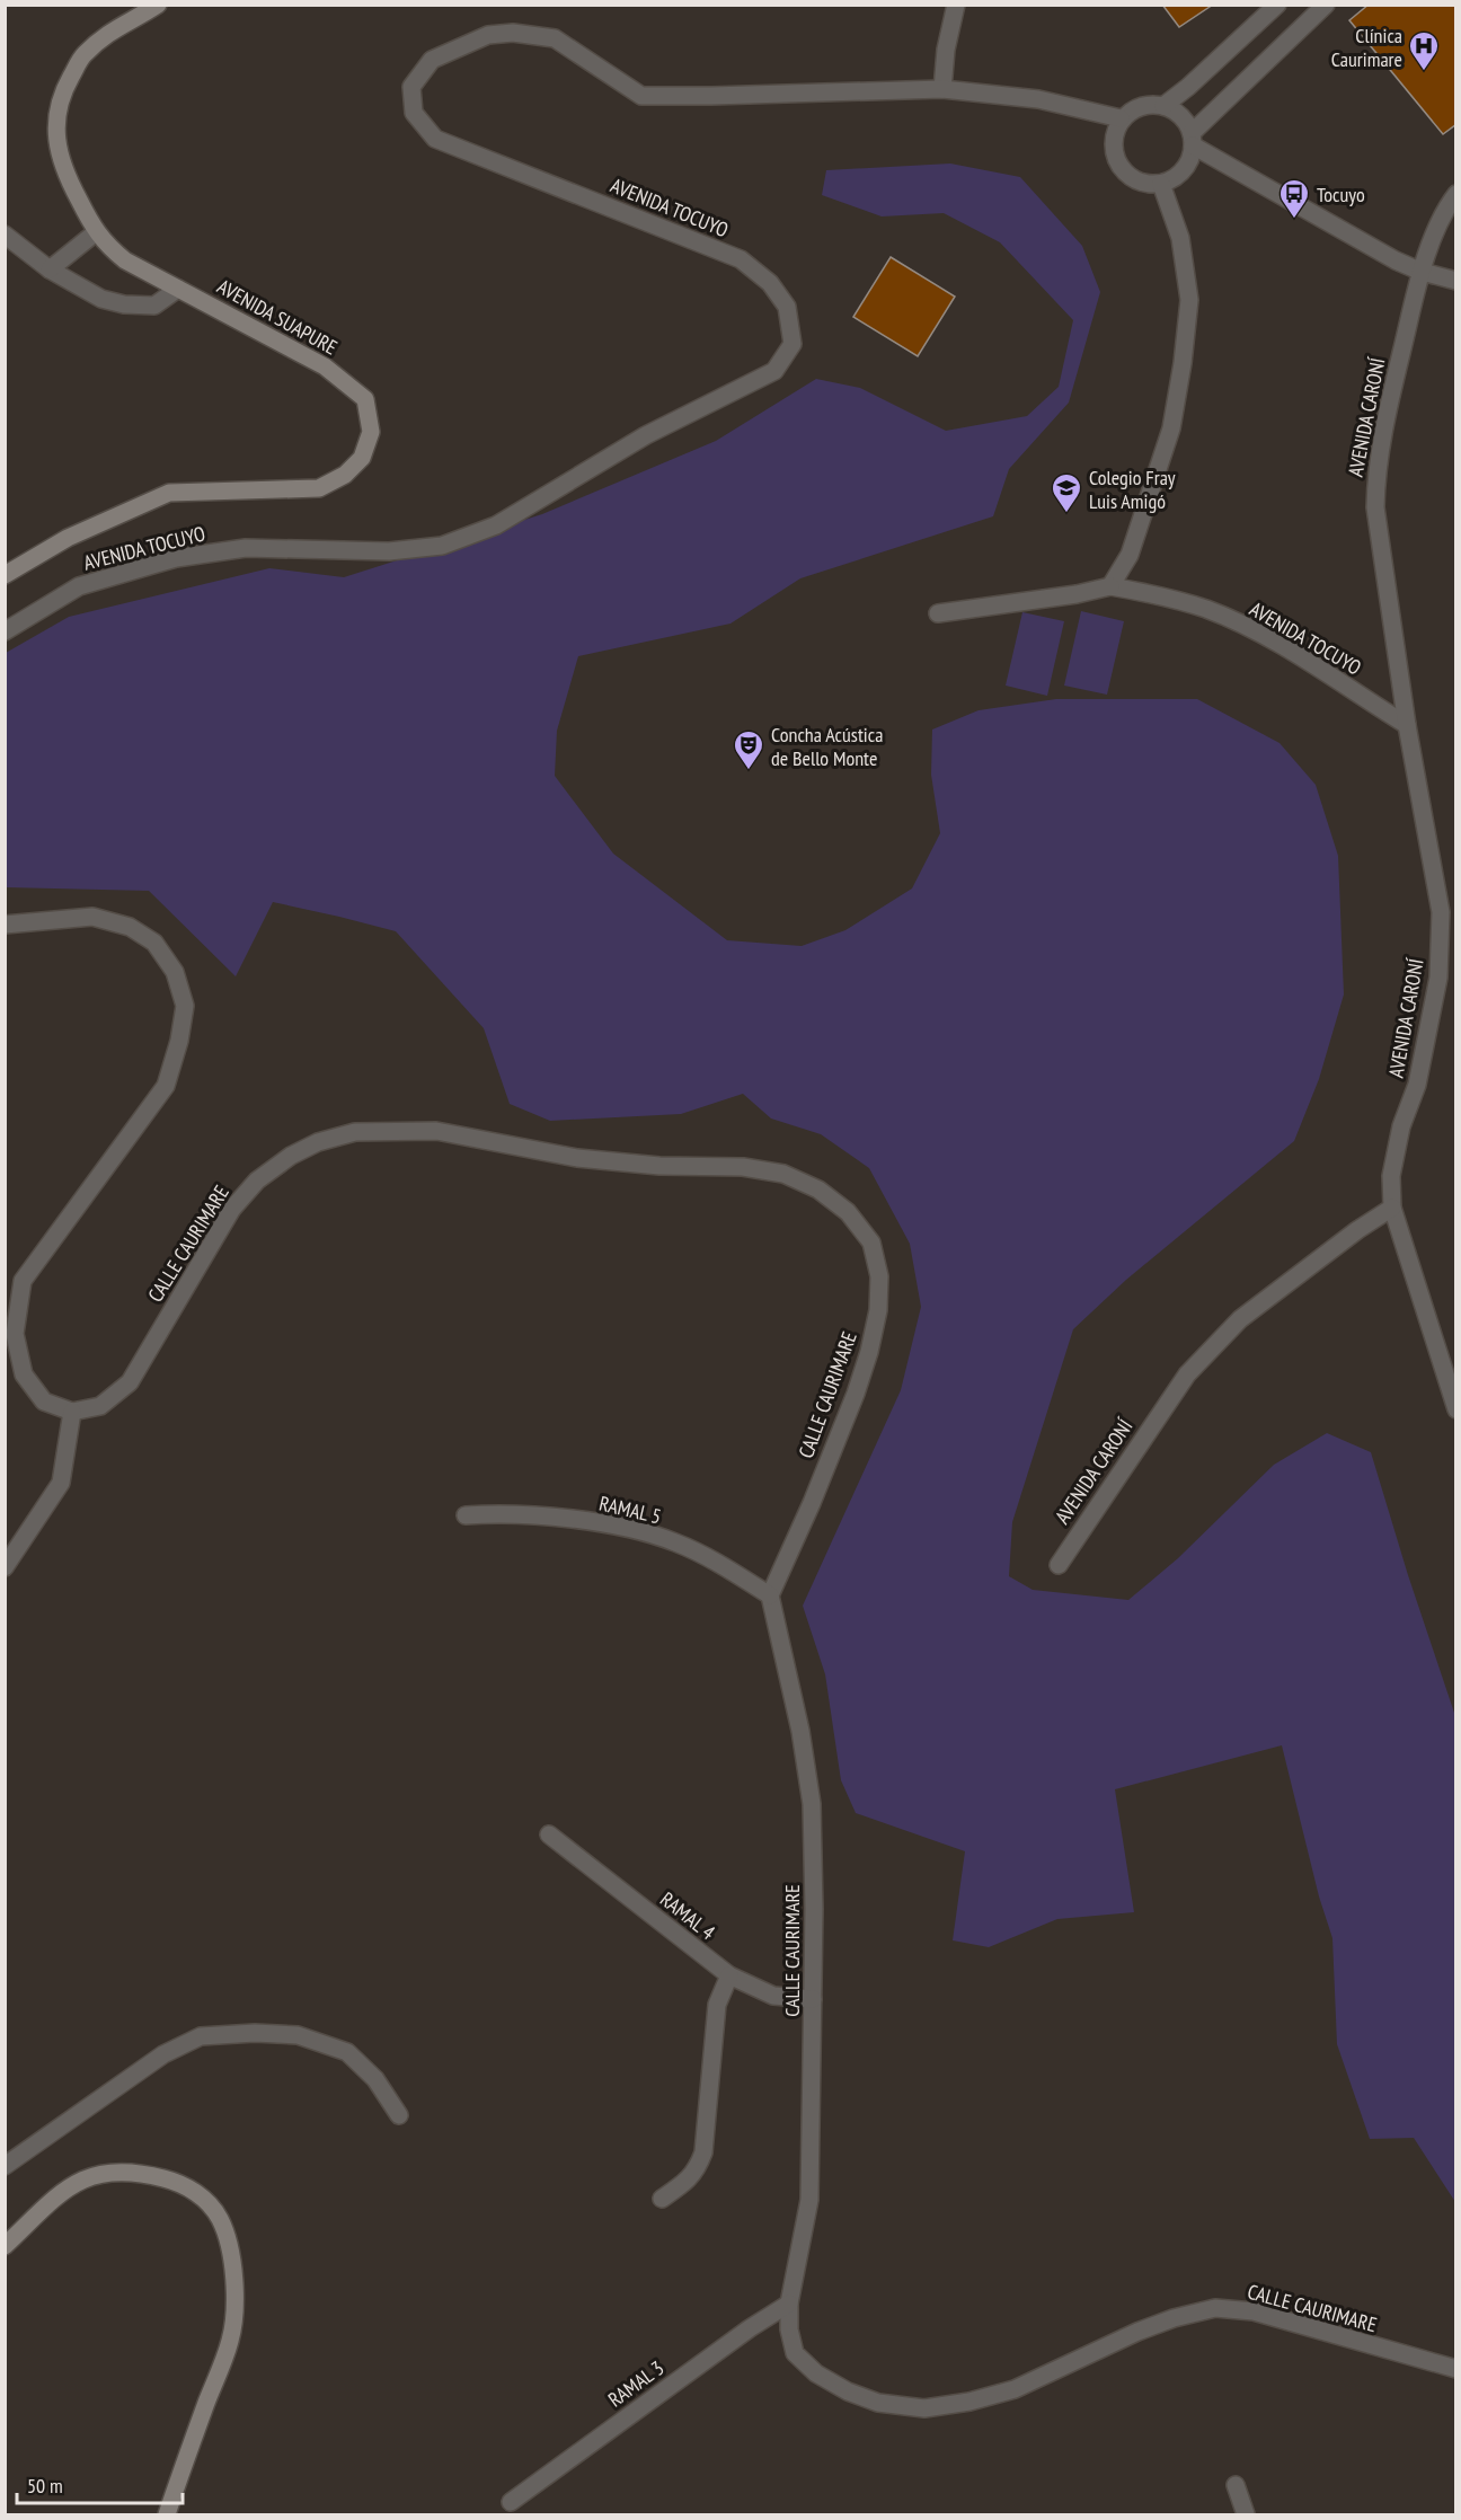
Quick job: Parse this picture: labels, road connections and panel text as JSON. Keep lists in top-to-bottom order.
{
  "streets": {
    "street": [
      "AVENIDA TOCUYO",
      "AVENIDA SUAPURE",
      "AVENIDA CARONÍ",
      "CALLE CAURIMARE",
      "RAMAL 5",
      "RAMAL 4",
      "RAMAL 3"
    ]
  },
  "crossings": [
    ["AVENIDA TOCUYO", "AVENIDA CARONÍ"],
    ["CALLE CAURIMARE", "RAMAL 5"],
    ["CALLE CAURIMARE", "RAMAL 4"],
    ["CALLE CAURIMARE", "RAMAL 3"]
  ],
  "places": {
    "hospital": ["Clínica Caurimare"],
    "bus stop": ["Tocuyo"],
    "school or university": ["Colegio Fray Luis Amigó"],
    "theatre": ["Concha Acústica de Bello Monte"]
  },
  "scale_bar": "50 m"
}
